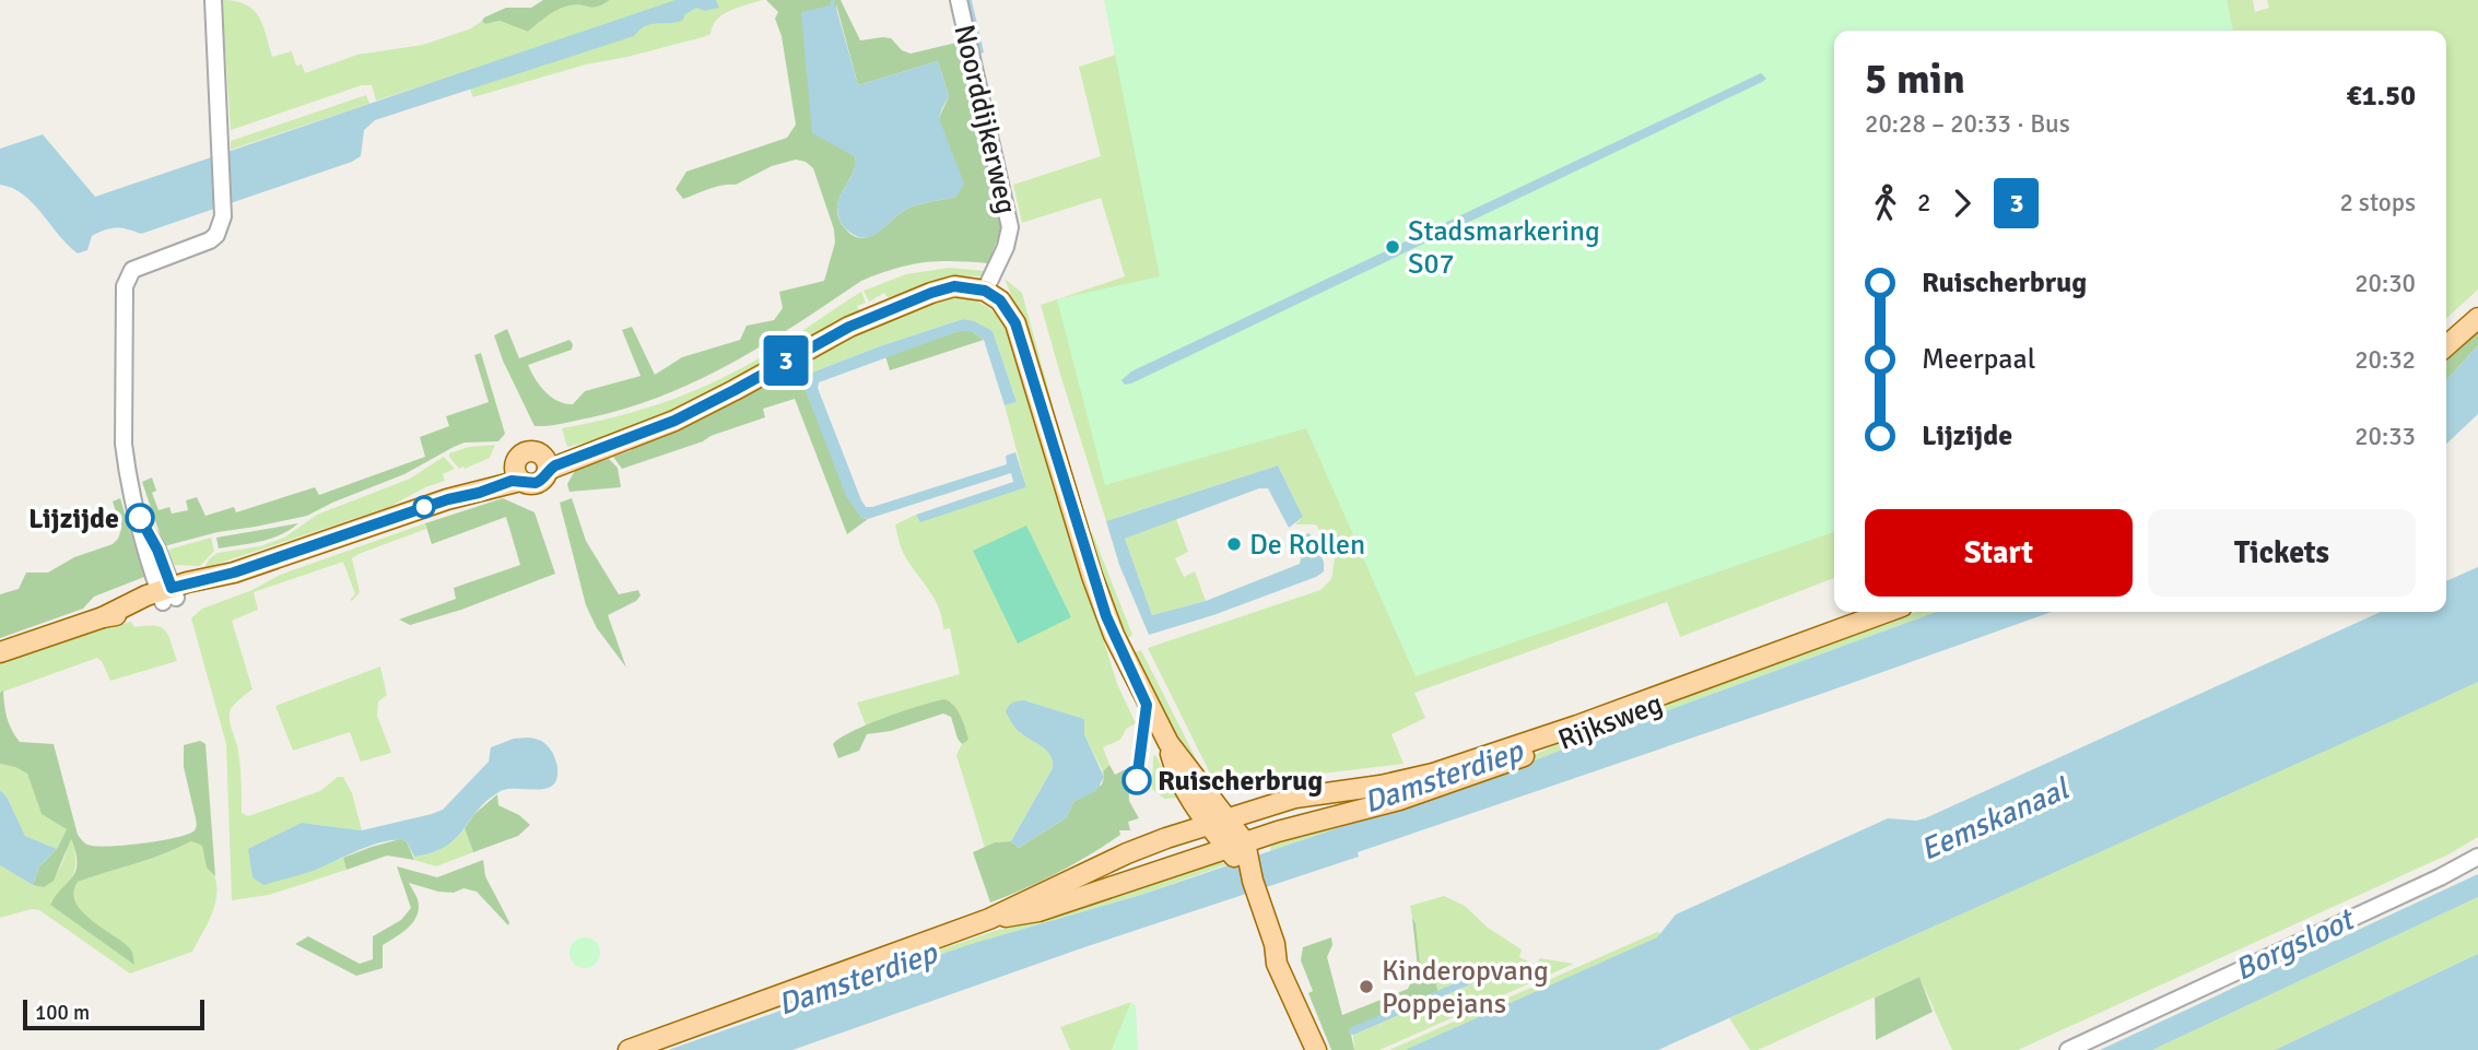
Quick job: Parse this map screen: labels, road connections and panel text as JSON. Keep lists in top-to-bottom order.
{
  "streets": {
    "main road": ["Rijksweg"],
    "street": ["Noorddijkerweg"]
  },
  "water": ["Damsterdiep", "Eemskanaal", "Borgsloot"],
  "places": [
    "Stadsmarkering S07",
    "Lijzijde",
    "De Rollen",
    "Ruischerbrug",
    "Kinderopvang Poppejans"
  ],
  "lines": ["bus line 3"],
  "scale_bar": "100 m",
  "page": {
    "on_map": "3",
    "heading": ["5 min", "20:28 – 20:33 · Bus", "€1.50"],
    "legs": ["2", "3", "2 stops"],
    "list": [
      {
        "name": "Ruischerbrug",
        "value": "20:30"
      },
      {
        "name": "Meerpaal",
        "value": "20:32"
      },
      {
        "name": "Lijzijde",
        "value": "20:33"
      }
    ],
    "buttons": ["Start", "Tickets"],
    "scale": "100 m"
  }
}
